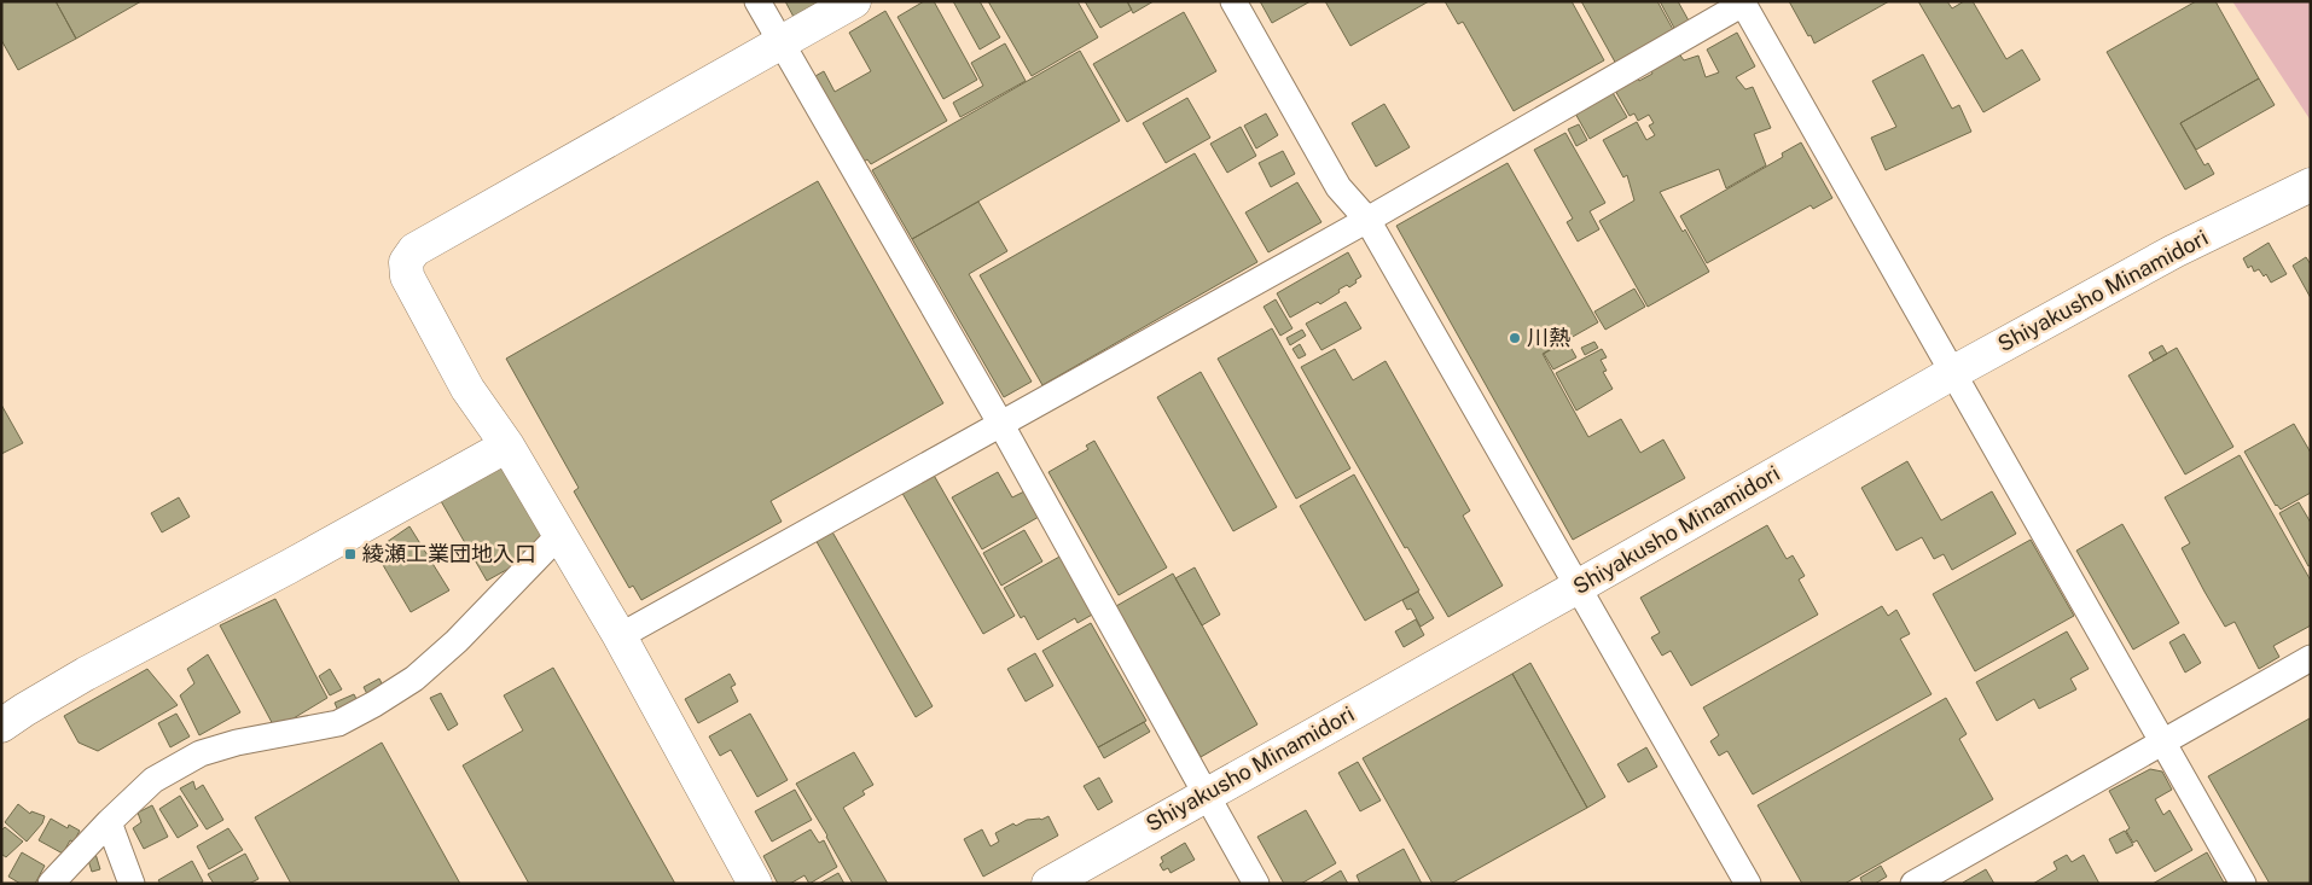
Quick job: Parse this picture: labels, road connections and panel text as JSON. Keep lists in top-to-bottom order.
{
  "streets": {
    "street": ["Shiyakusho Minamidori"]
  },
  "places": {
    "other": ["川熱"],
    "transit": ["綾瀬工業団地入口"]
  }
}
